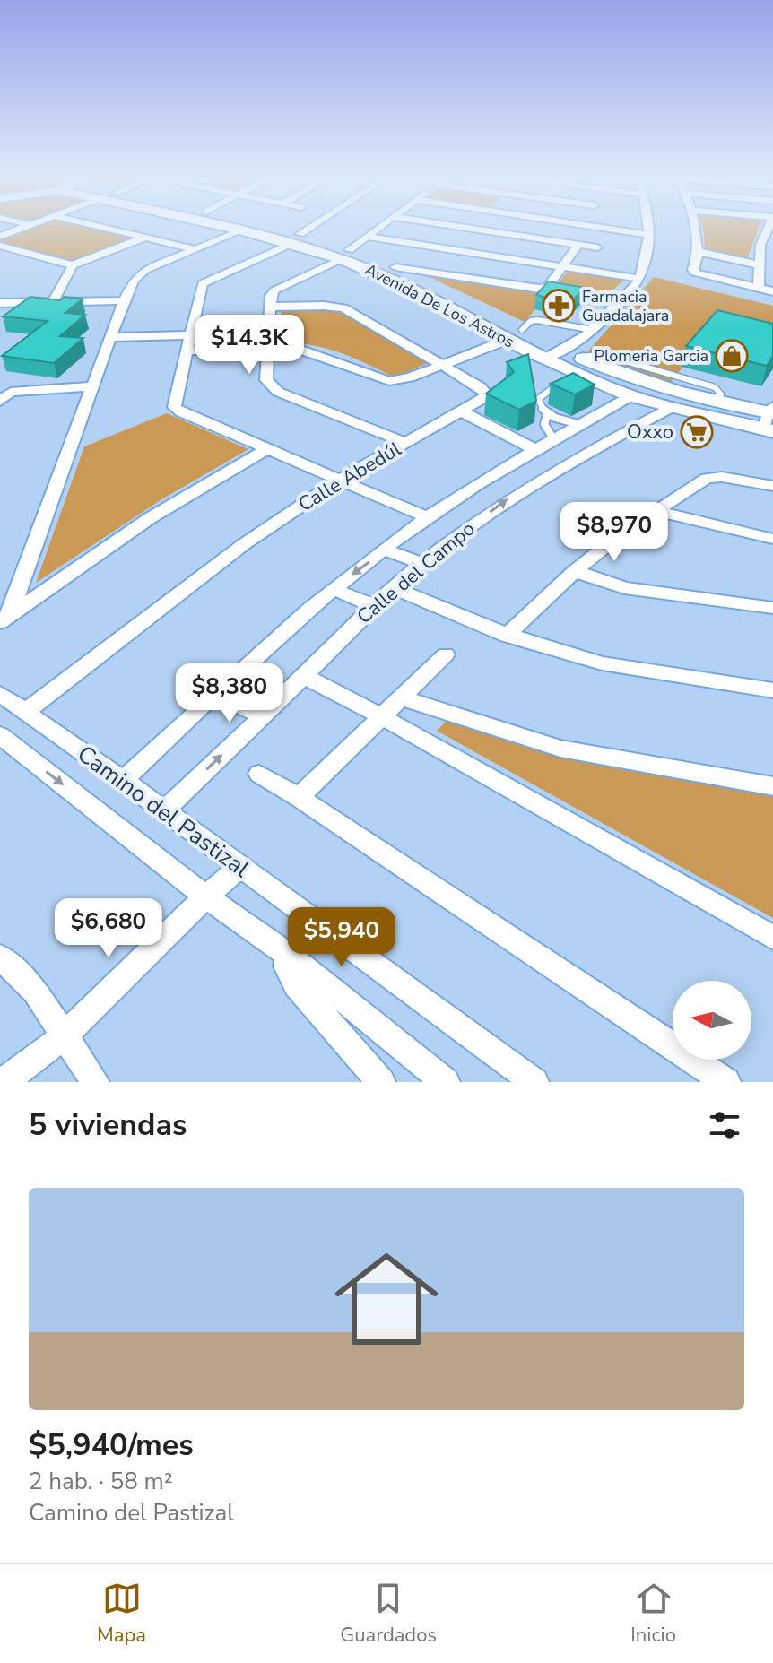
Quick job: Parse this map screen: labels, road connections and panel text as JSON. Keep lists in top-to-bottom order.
{
  "streets": {
    "main road": ["Avenida De Los Astros"],
    "street": ["Calle Abedúl", "Calle del Campo", "Camino del Pastizal"]
  },
  "crossings": [
    ["Avenida De Los Astros", "Calle del Campo"],
    ["Calle Abedúl", "Camino del Pastizal"],
    ["Calle del Campo", "Camino del Pastizal"]
  ],
  "places": {
    "pharmacy": ["Farmacia Guadalajara"],
    "shop": ["Plomeria Garcia"],
    "supermarket": ["Oxxo"]
  },
  "north": "left",
  "page": {
    "price": [
      "$14.3K",
      "$8,970",
      "$8,380",
      "$6,680",
      "$5,940"
    ],
    "heading": "5 viviendas",
    "list": [
      {
        "name": "$5,940/mes",
        "note": "2 hab. · 58 m² · Camino del Pastizal"
      }
    ],
    "tabs": ["Mapa", "Guardados", "Inicio"]
  }
}
